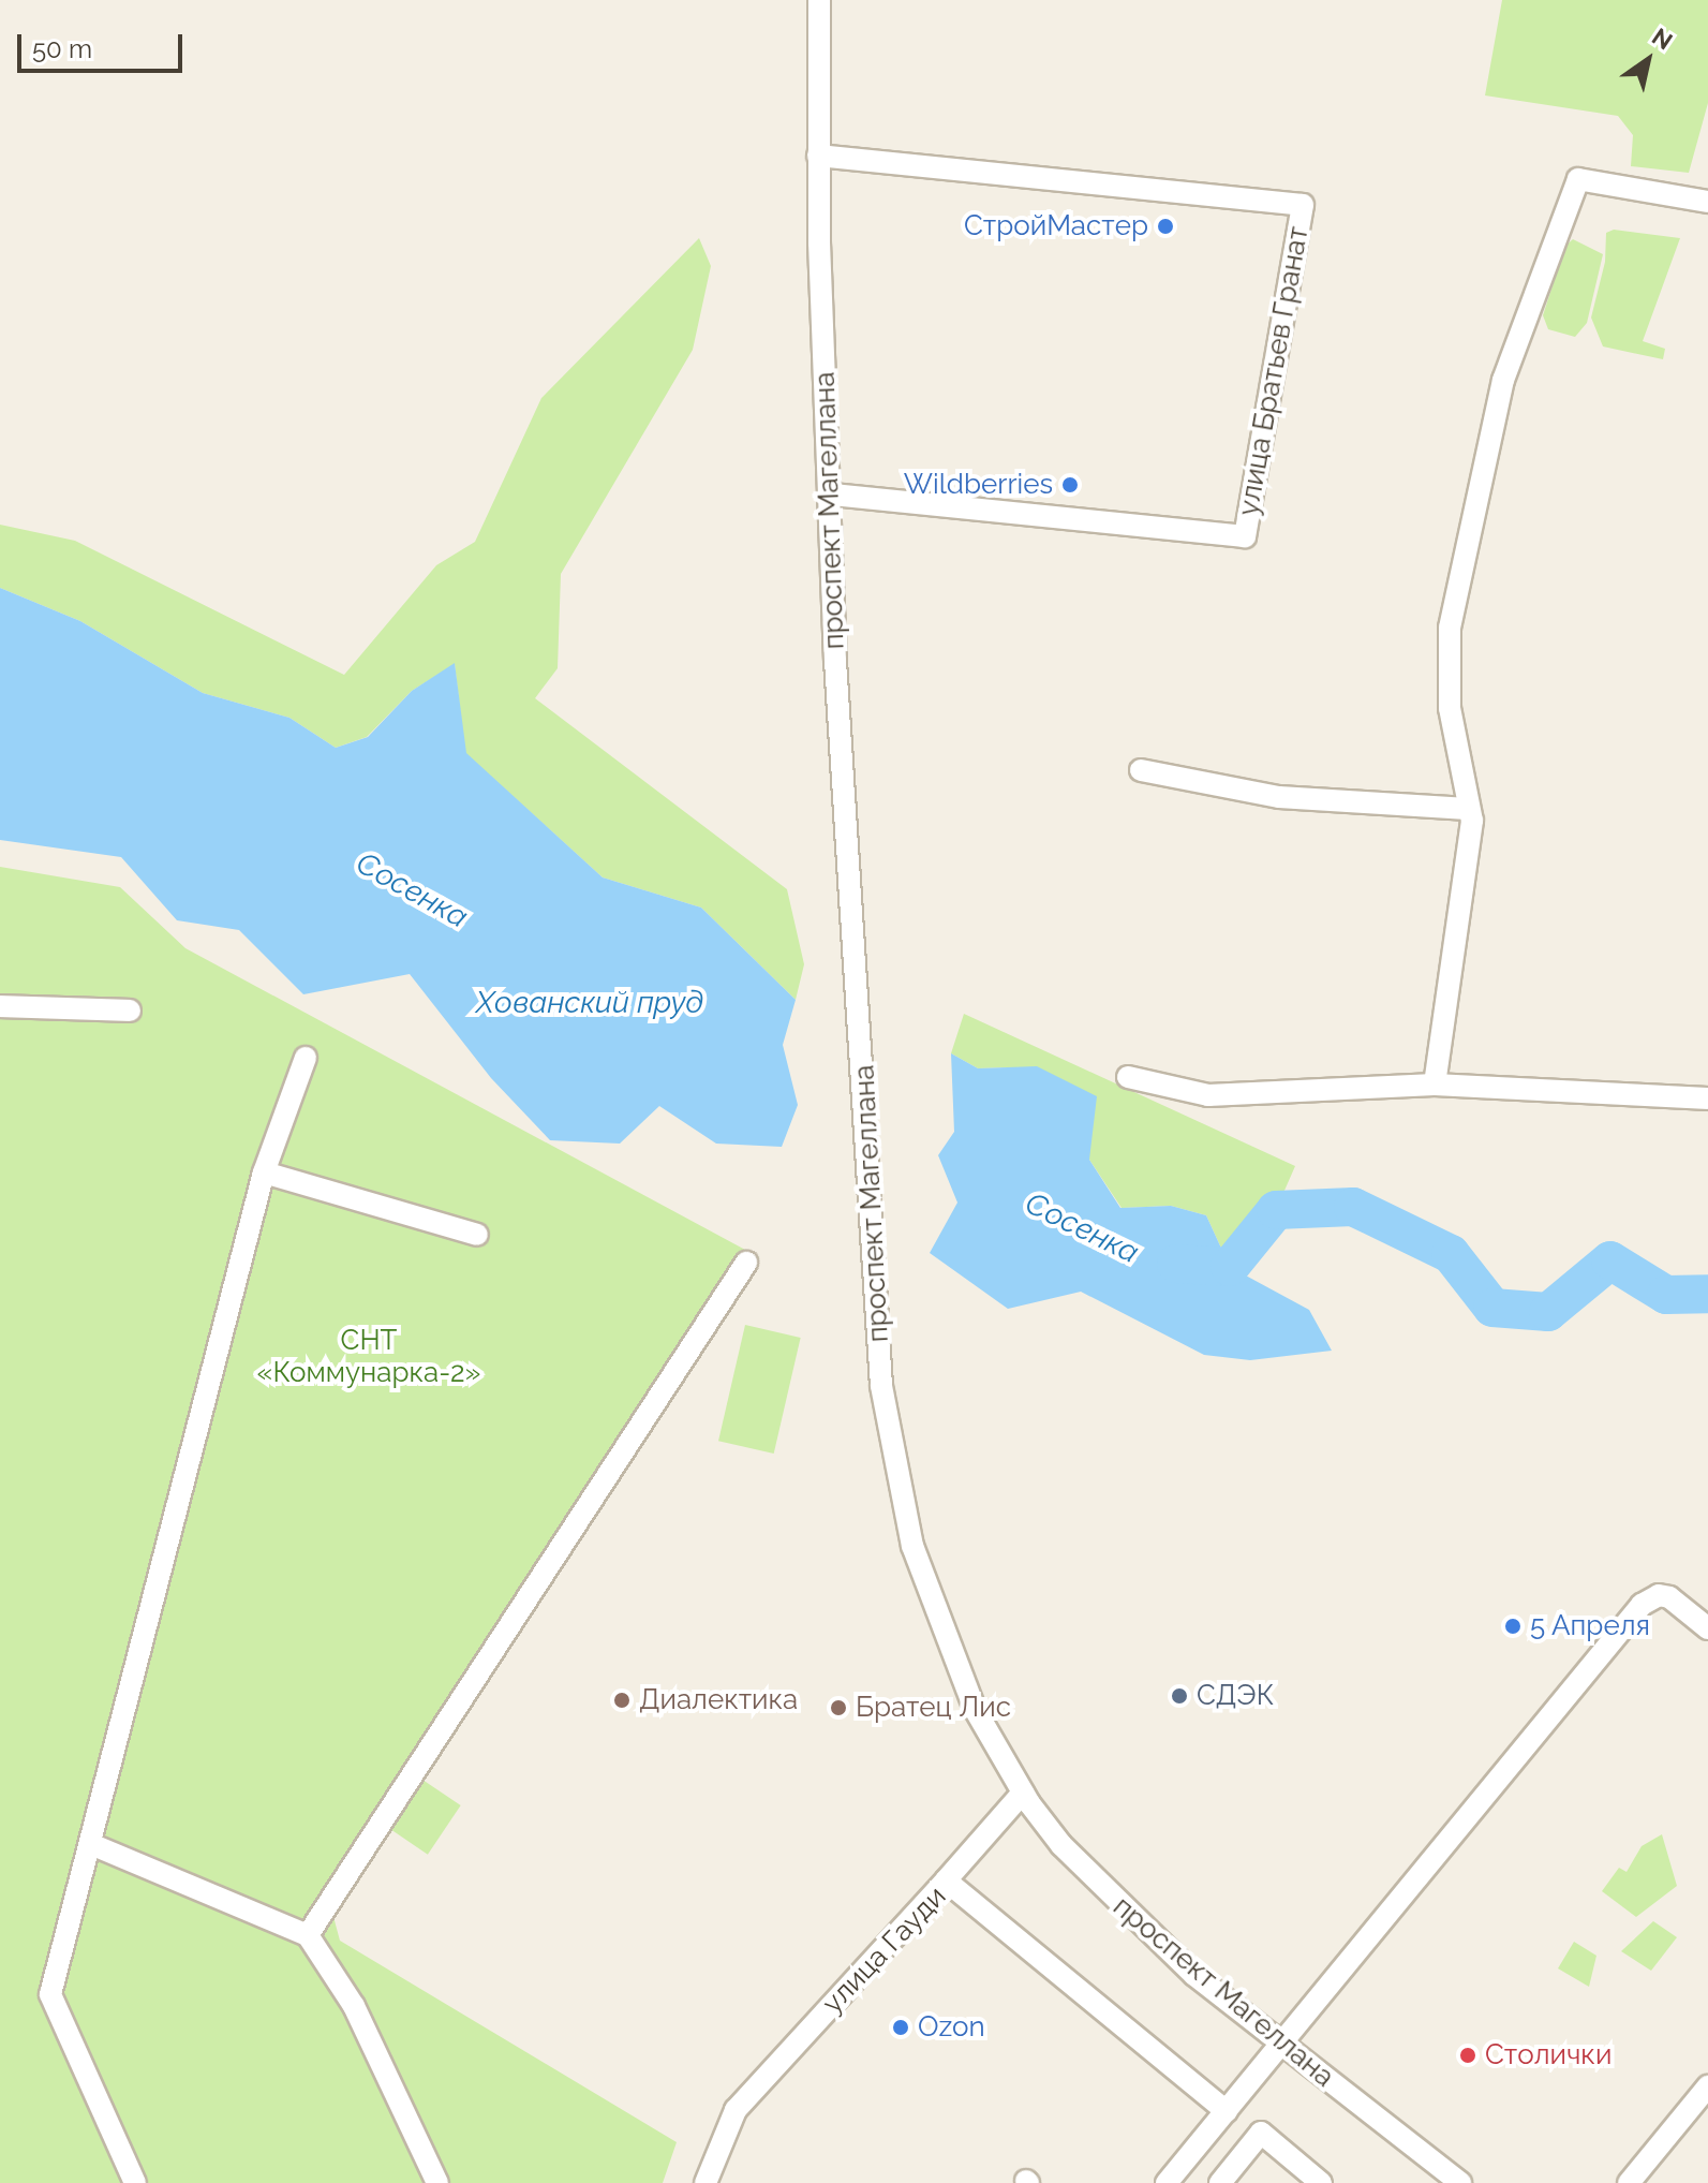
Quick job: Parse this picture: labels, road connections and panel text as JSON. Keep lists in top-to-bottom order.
{
  "streets": {
    "street": ["улица Братьев Гранат", "проспект Магеллана", "улица Гауди"]
  },
  "crossings": [
    ["улица Братьев Гранат", "проспект Магеллана"]
  ],
  "water": ["Сосенка", "Хованский пруд"],
  "parks": ["СНТ «Коммунарка-2»"],
  "places": [
    "СтройМастер",
    "Wildberries",
    "5 Апреля",
    "СДЭК",
    "Диалектика",
    "Братец Лис",
    "Ozon",
    "Столички"
  ],
  "scale_bar": "50 m",
  "north": "top right"
}
